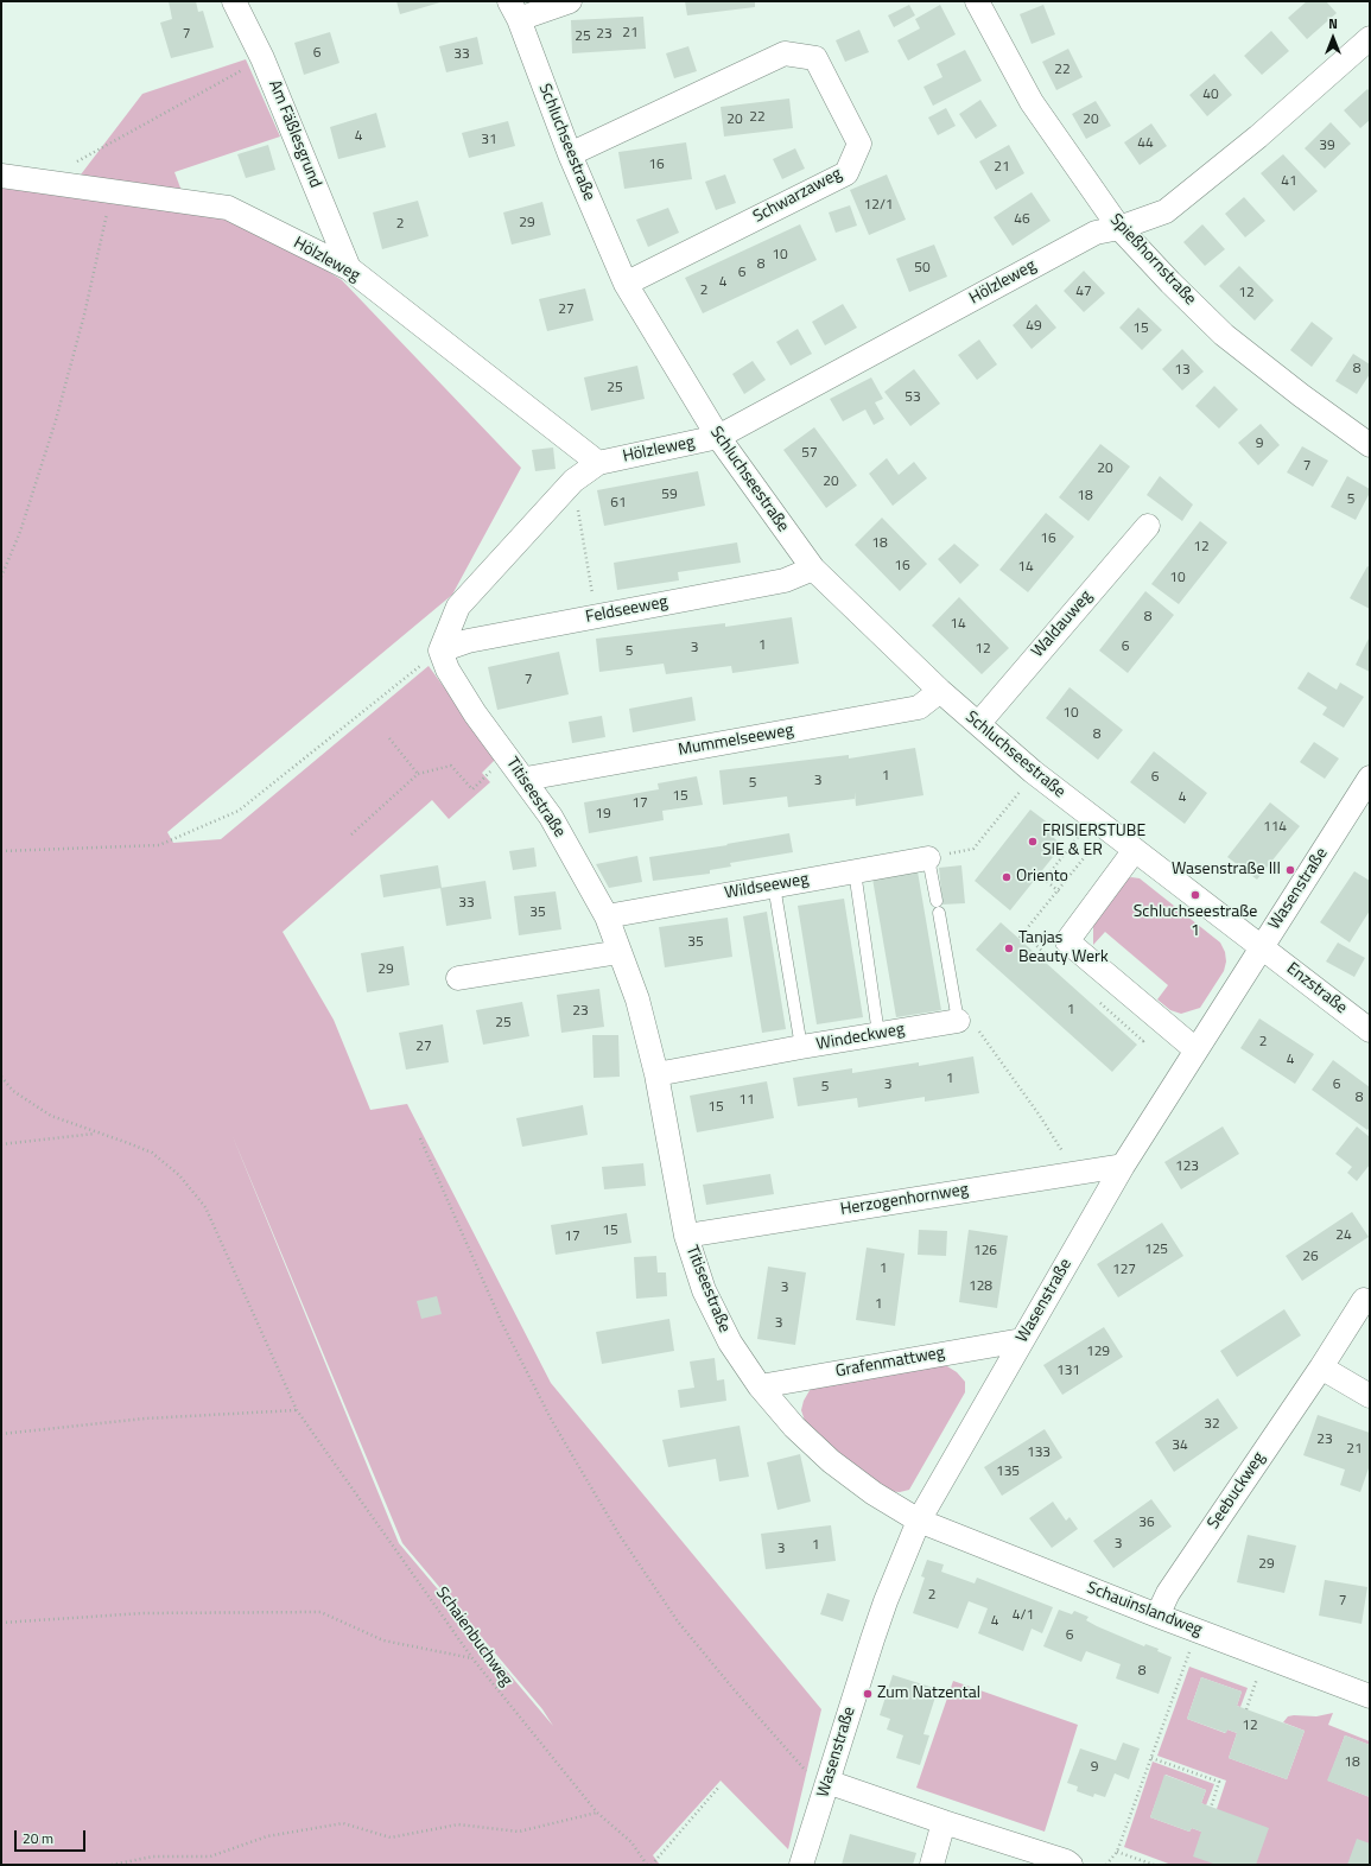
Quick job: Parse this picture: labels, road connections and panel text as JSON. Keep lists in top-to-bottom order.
{
  "streets": {
    "street": [
      "Am Fäßlesgrund",
      "Schluchseestraße",
      "Schwarzaweg",
      "Hölzleweg",
      "Spießhornstraße",
      "Feldseeweg",
      "Waldauweg",
      "Mummelseeweg",
      "Titiseestraße",
      "Wildseeweg",
      "Wasenstraße",
      "Enzstraße",
      "Windeckweg",
      "Herzogenhornweg",
      "Grafenmattweg",
      "Seebuckweg",
      "Schauinslandweg"
    ],
    "path": ["Schaienbuchweg"]
  },
  "crossings": [
    ["Am Fäßlesgrund", "Hölzleweg"],
    ["Schluchseestraße", "Schwarzaweg"],
    ["Schluchseestraße", "Hölzleweg"],
    ["Schluchseestraße", "Feldseeweg"],
    ["Schluchseestraße", "Waldauweg"],
    ["Schluchseestraße", "Mummelseeweg"],
    ["Schluchseestraße", "Wasenstraße"],
    ["Schluchseestraße", "Enzstraße"],
    ["Hölzleweg", "Spießhornstraße"],
    ["Hölzleweg", "Feldseeweg"],
    ["Hölzleweg", "Titiseestraße"],
    ["Feldseeweg", "Titiseestraße"],
    ["Mummelseeweg", "Titiseestraße"],
    ["Titiseestraße", "Wildseeweg"],
    ["Titiseestraße", "Wasenstraße"],
    ["Titiseestraße", "Windeckweg"],
    ["Titiseestraße", "Herzogenhornweg"],
    ["Titiseestraße", "Grafenmattweg"],
    ["Titiseestraße", "Schauinslandweg"],
    ["Wasenstraße", "Enzstraße"],
    ["Wasenstraße", "Herzogenhornweg"],
    ["Wasenstraße", "Grafenmattweg"],
    ["Wasenstraße", "Schauinslandweg"],
    ["Seebuckweg", "Schauinslandweg"]
  ],
  "places": [
    "FRISIERSTUBE SIE & ER",
    "Wasenstraße III",
    "Oriento",
    "Schluchseestraße 1",
    "Tanjas Beauty Werk",
    "Zum Natzental"
  ],
  "house_numbers": [
    "21",
    "7",
    "23",
    "25",
    "6",
    "33",
    "22",
    "40",
    "22",
    "20",
    "20",
    "4",
    "31",
    "44",
    "39",
    "16",
    "21",
    "41",
    "12/1",
    "46",
    "29",
    "2",
    "10",
    "8",
    "50",
    "6",
    "4",
    "2",
    "47",
    "12",
    "27",
    "49",
    "15",
    "8",
    "13",
    "25",
    "53",
    "9",
    "57",
    "7",
    "20",
    "20",
    "59",
    "18",
    "5",
    "61",
    "16",
    "18",
    "12",
    "16",
    "14",
    "10",
    "8",
    "14",
    "1",
    "6",
    "3",
    "12",
    "5",
    "7",
    "10",
    "8",
    "1",
    "6",
    "3",
    "5",
    "15",
    "4",
    "17",
    "19",
    "114",
    "33",
    "35",
    "35",
    "29",
    "1",
    "23",
    "25",
    "2",
    "27",
    "4",
    "1",
    "3",
    "6",
    "5",
    "8",
    "11",
    "15",
    "123",
    "15",
    "24",
    "17",
    "125",
    "126",
    "26",
    "1",
    "127",
    "128",
    "3",
    "1",
    "3",
    "129",
    "131",
    "32",
    "23",
    "34",
    "21",
    "133",
    "135",
    "36",
    "3",
    "1",
    "3",
    "29",
    "2",
    "7",
    "4/1",
    "4",
    "6",
    "8",
    "12",
    "18",
    "9"
  ],
  "scale_bar": "20 m",
  "north": "top"
}
